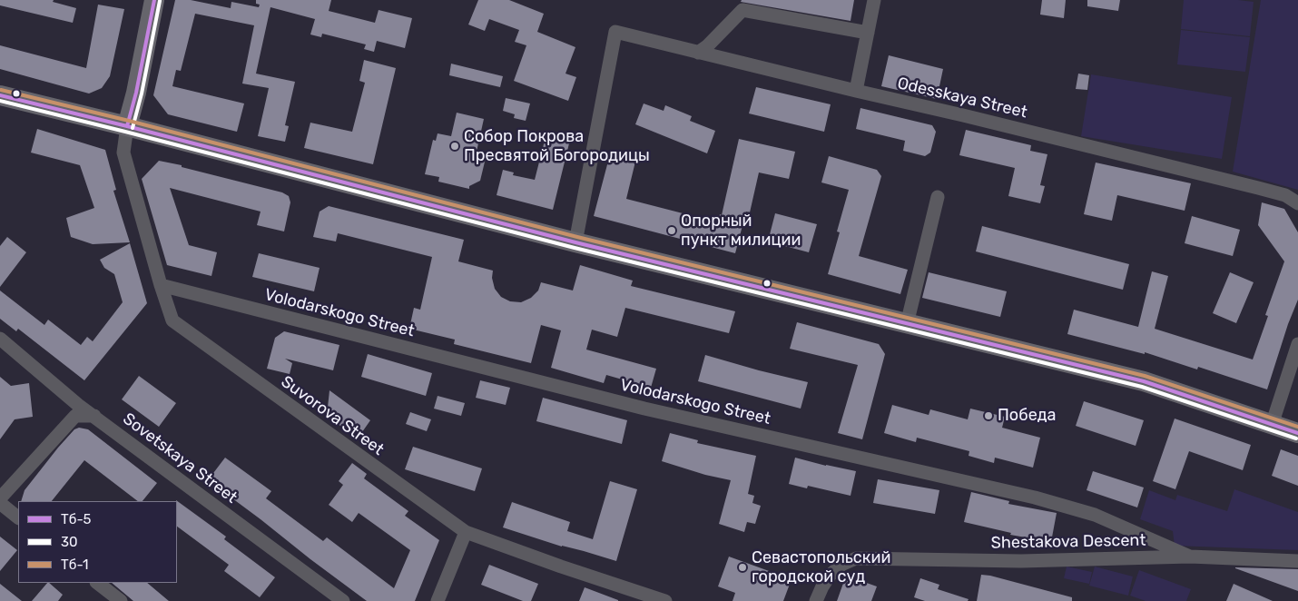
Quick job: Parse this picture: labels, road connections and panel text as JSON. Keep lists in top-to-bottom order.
{
  "streets": {
    "street": [
      "Odesskaya Street",
      "Volodarskogo Street",
      "Suvorova Street",
      "Sovetskaya Street",
      "Shestakova Descent"
    ]
  },
  "crossings": [
    ["Volodarskogo Street", "Suvorova Street"],
    ["Volodarskogo Street", "Shestakova Descent"]
  ],
  "places": [
    "Собор Покрова Пресвятой Богородицы",
    "Опорный пункт милиции",
    "Победа",
    "Севастопольский городской суд"
  ],
  "lines": ["transit line Тб-5", "transit line 30", "transit line Тб-1"],
  "legend": ["Тб-5", "30", "Тб-1"]
}
